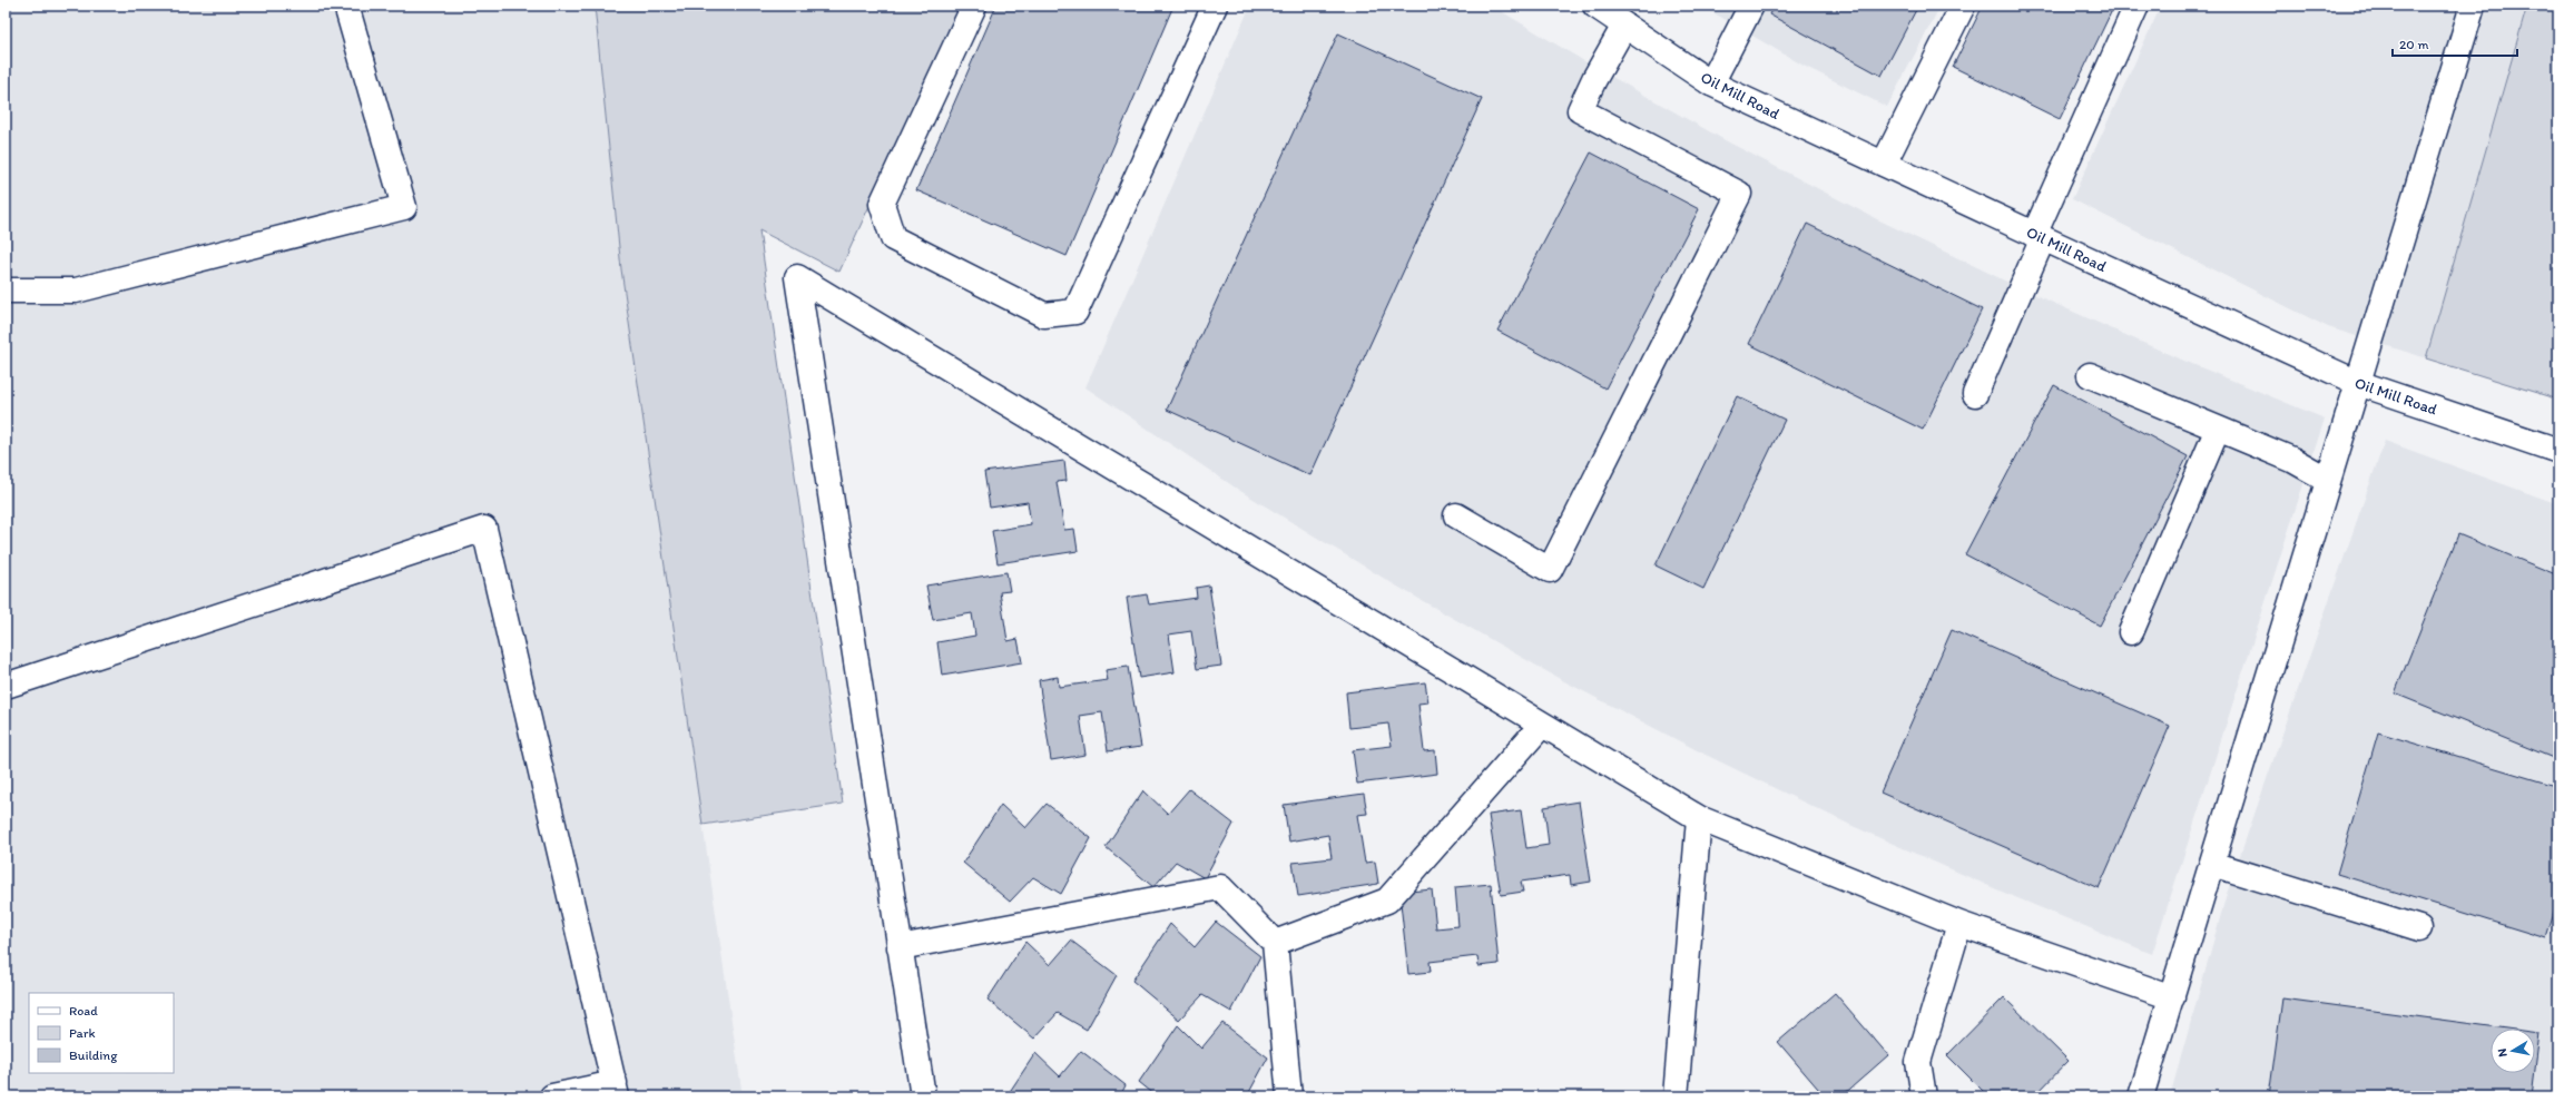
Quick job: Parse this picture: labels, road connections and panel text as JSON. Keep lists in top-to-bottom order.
{
  "streets": {
    "street": ["Oil Mill Road"]
  },
  "legend": ["Road", "Park", "Building"],
  "scale_bar": "20 m",
  "north": "left"
}
